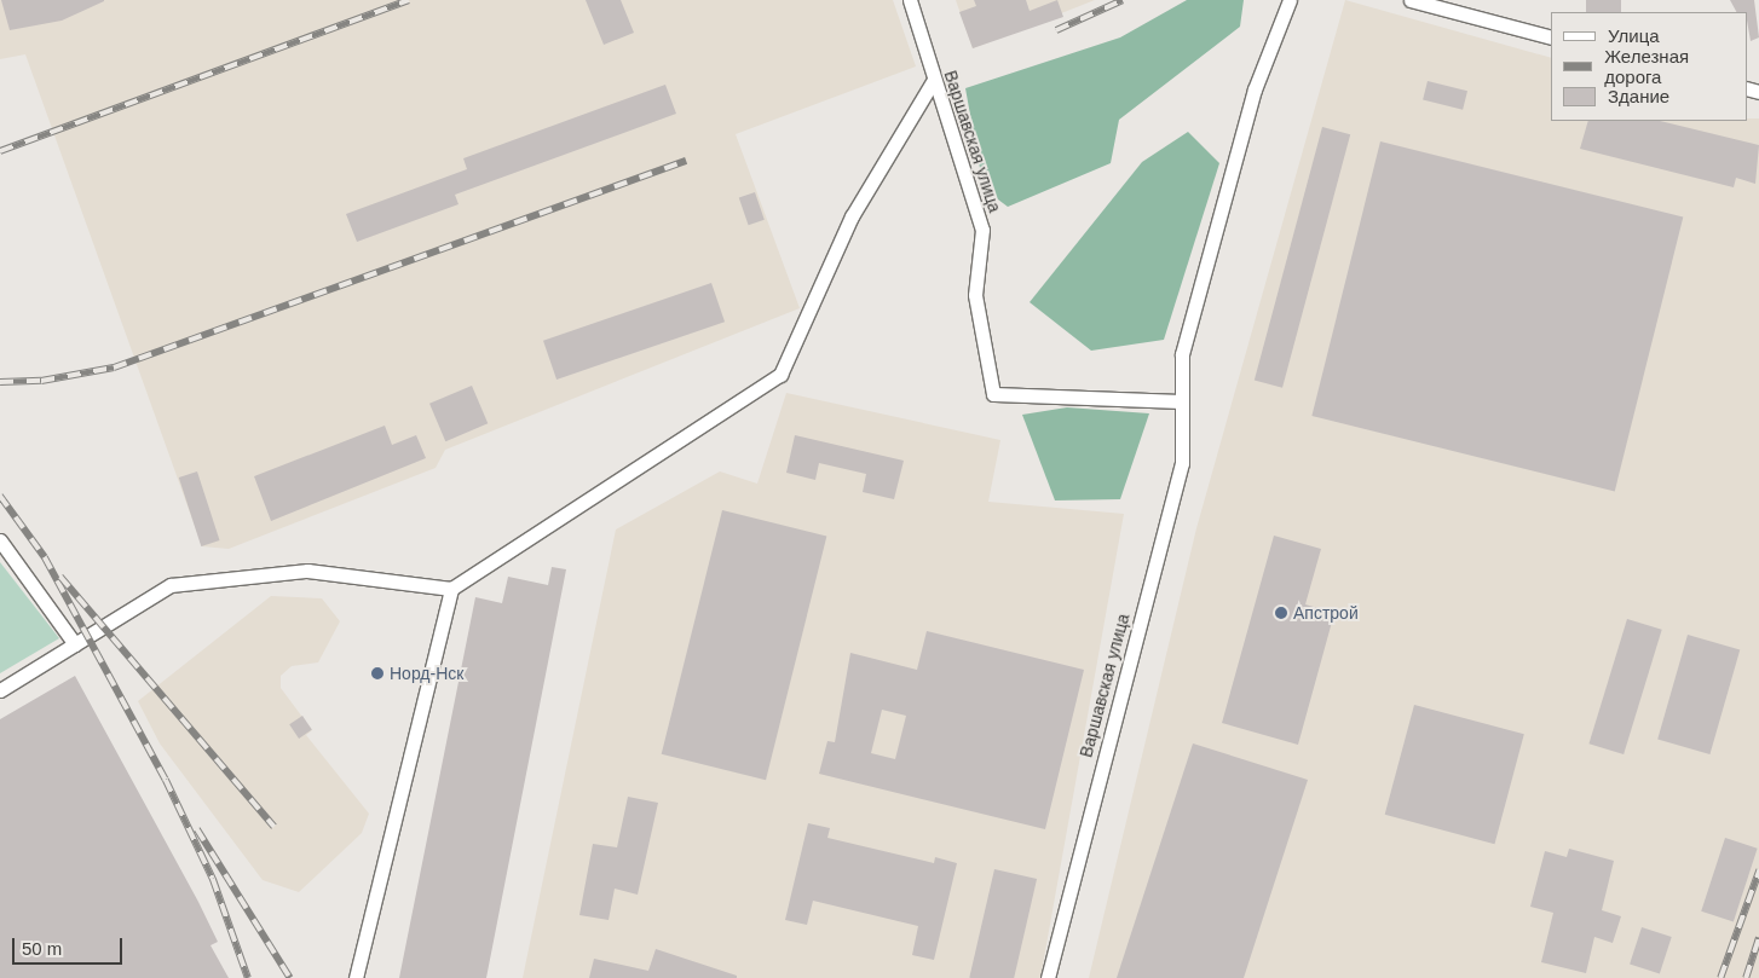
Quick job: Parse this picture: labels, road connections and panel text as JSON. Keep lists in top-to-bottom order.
{
  "streets": {
    "street": ["Варшавская улица"]
  },
  "places": ["Апстрой", "Норд-Нск"],
  "legend": ["Улица", "Железная дорога", "Здание"],
  "scale_bar": "50 m"
}
